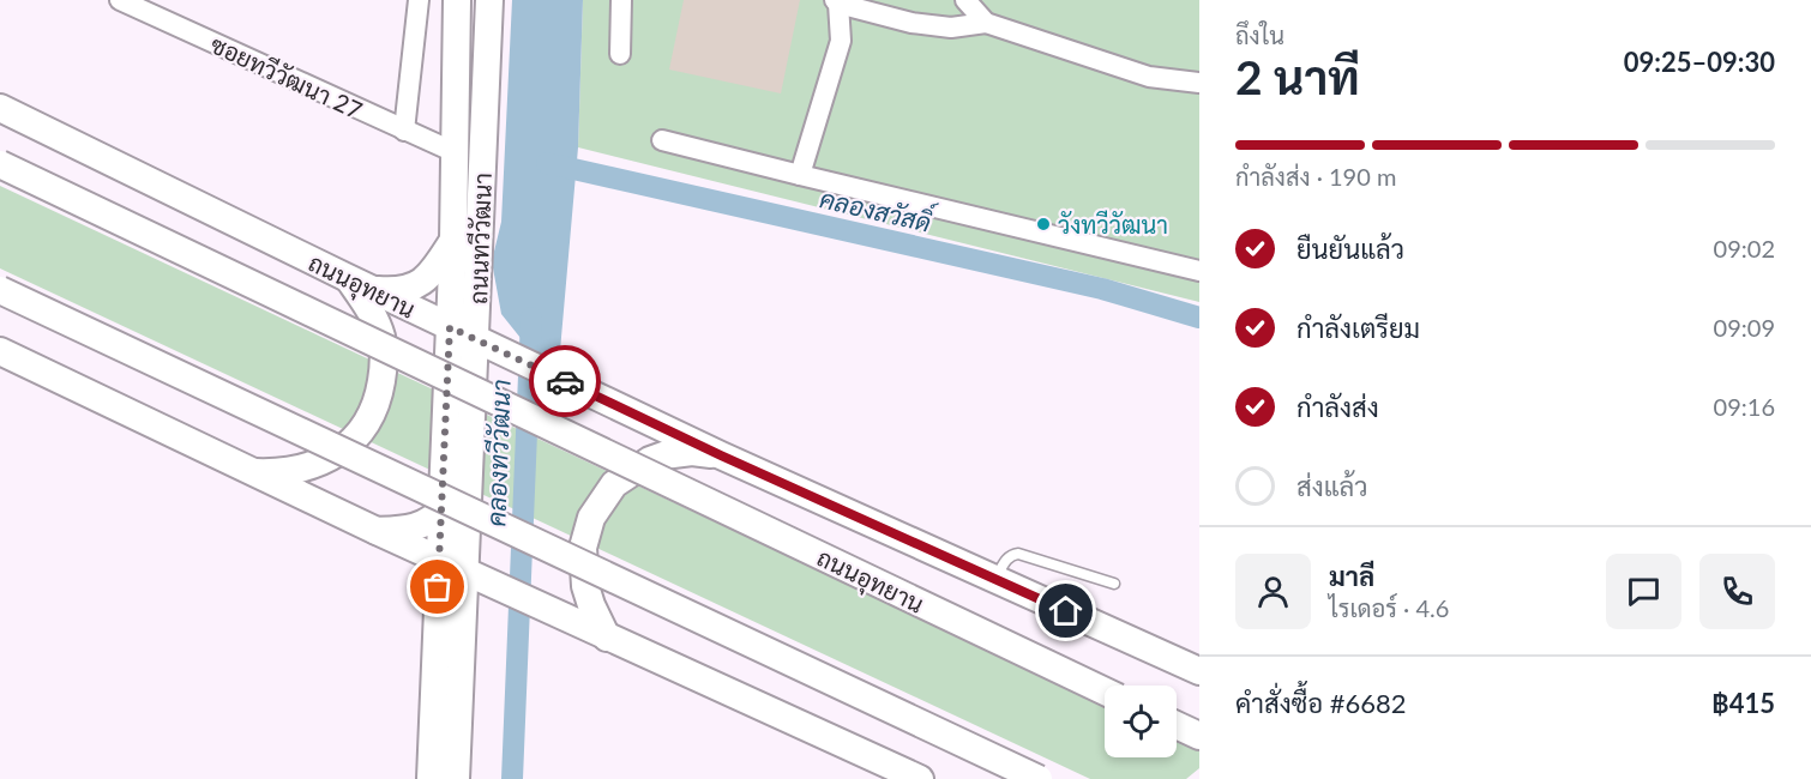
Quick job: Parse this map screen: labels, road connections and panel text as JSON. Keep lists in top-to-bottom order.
{
  "streets": {
    "main road": ["ถนนทวีวัฒนา", "ถนนอุทยาน"],
    "street": ["ซอยทวีวัฒนา 27"]
  },
  "crossings": [
    ["ซอยทวีวัฒนา 27", "ถนนทวีวัฒนา"],
    ["ถนนทวีวัฒนา", "ถนนอุทยาน"]
  ],
  "water": ["คลองสวัสดิ์", "คลองทวีวัฒนา"],
  "places": ["วังทวีวัฒนา"],
  "page": {
    "heading": ["2 นาที", "ถึงใน", "09:25–09:30"],
    "panel": [
      "มาลี",
      "ไรเดอร์ · 4.6",
      "คำสั่งซื้อ #6682",
      "฿415"
    ],
    "bar": "กำลังส่ง · 190 m",
    "list": [
      ["ยืนยันแล้ว", "09:02"],
      ["กำลังเตรียม", "09:09"],
      ["กำลังส่ง", "09:16"],
      "ส่งแล้ว"
    ]
  }
}
